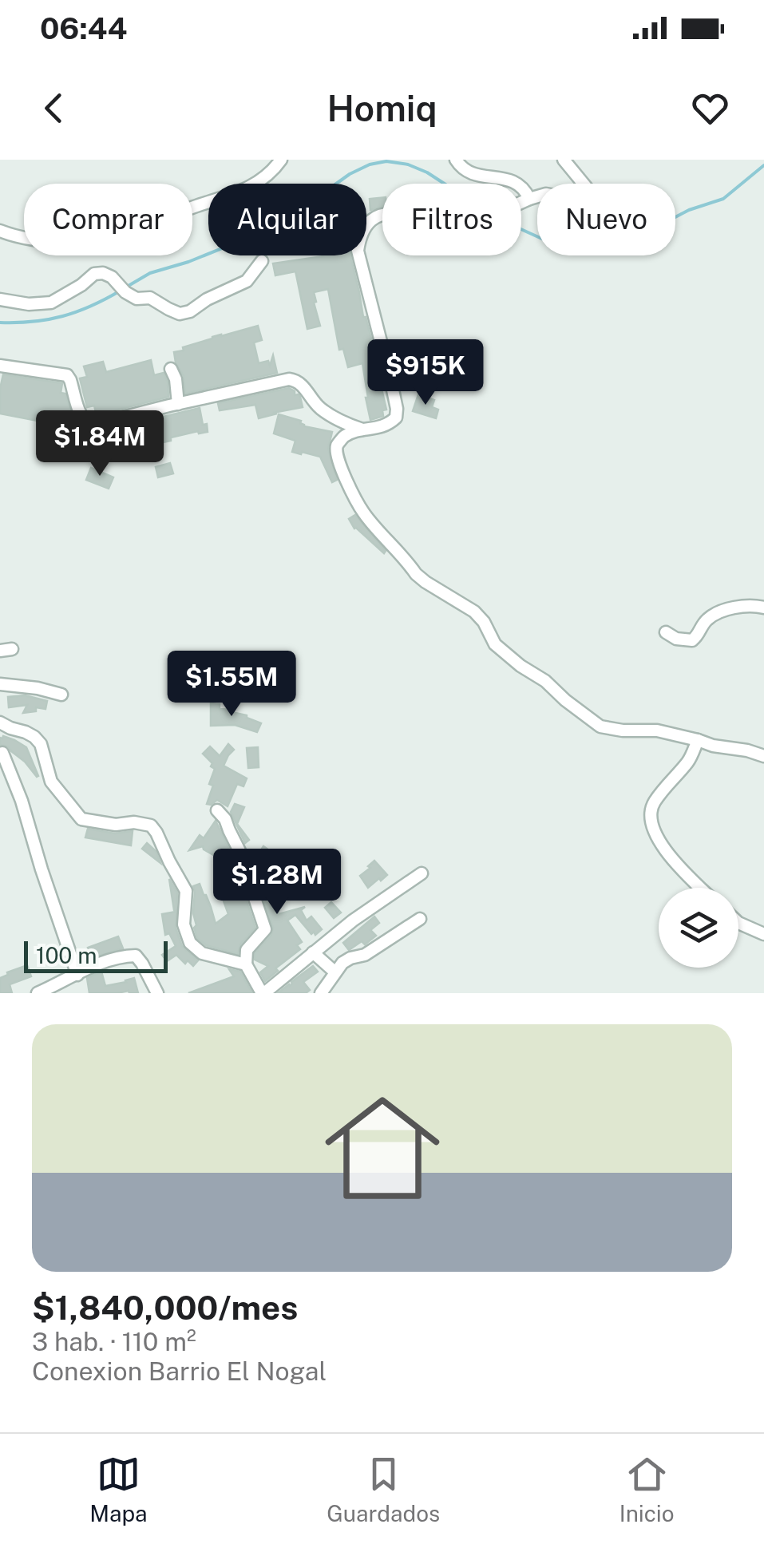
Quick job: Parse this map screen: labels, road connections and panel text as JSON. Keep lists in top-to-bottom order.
{
  "scale_bar": "100 m",
  "page": {
    "status": "06:44",
    "header": "Homiq",
    "chip": [
      "Comprar",
      "Alquilar",
      "Filtros",
      "Nuevo"
    ],
    "price": [
      "$915K",
      "$1.84M",
      "$1.55M",
      "$1.28M"
    ],
    "scale": "100 m",
    "list": [
      {
        "name": "$1,840,000/mes",
        "note": "3 hab. · 110 m² · Conexion Barrio El Nogal"
      }
    ],
    "tabs": ["Mapa", "Guardados", "Inicio"]
  }
}
